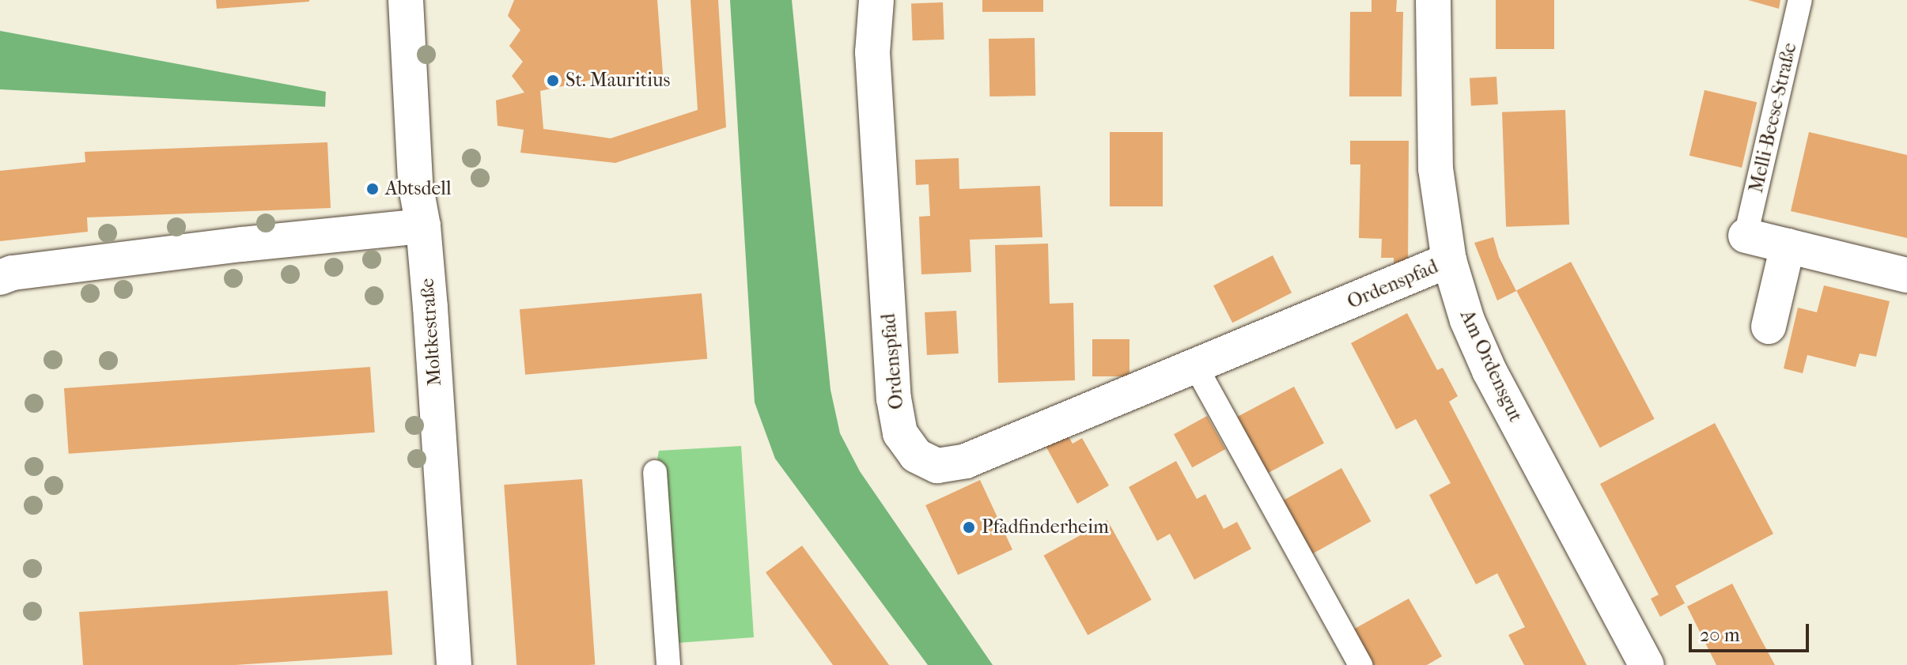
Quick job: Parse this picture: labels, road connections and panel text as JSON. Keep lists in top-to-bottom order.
{
  "streets": {
    "street": ["Ordenspfad", "Moltkestraße", "Am Ordensgut"],
    "lane": ["Melli-Beese-Straße"]
  },
  "crossings": [
    ["Ordenspfad", "Am Ordensgut"]
  ],
  "places": ["St. Mauritius", "Abtsdell", "Pfadfinderheim"],
  "scale_bar": "20 m"
}
